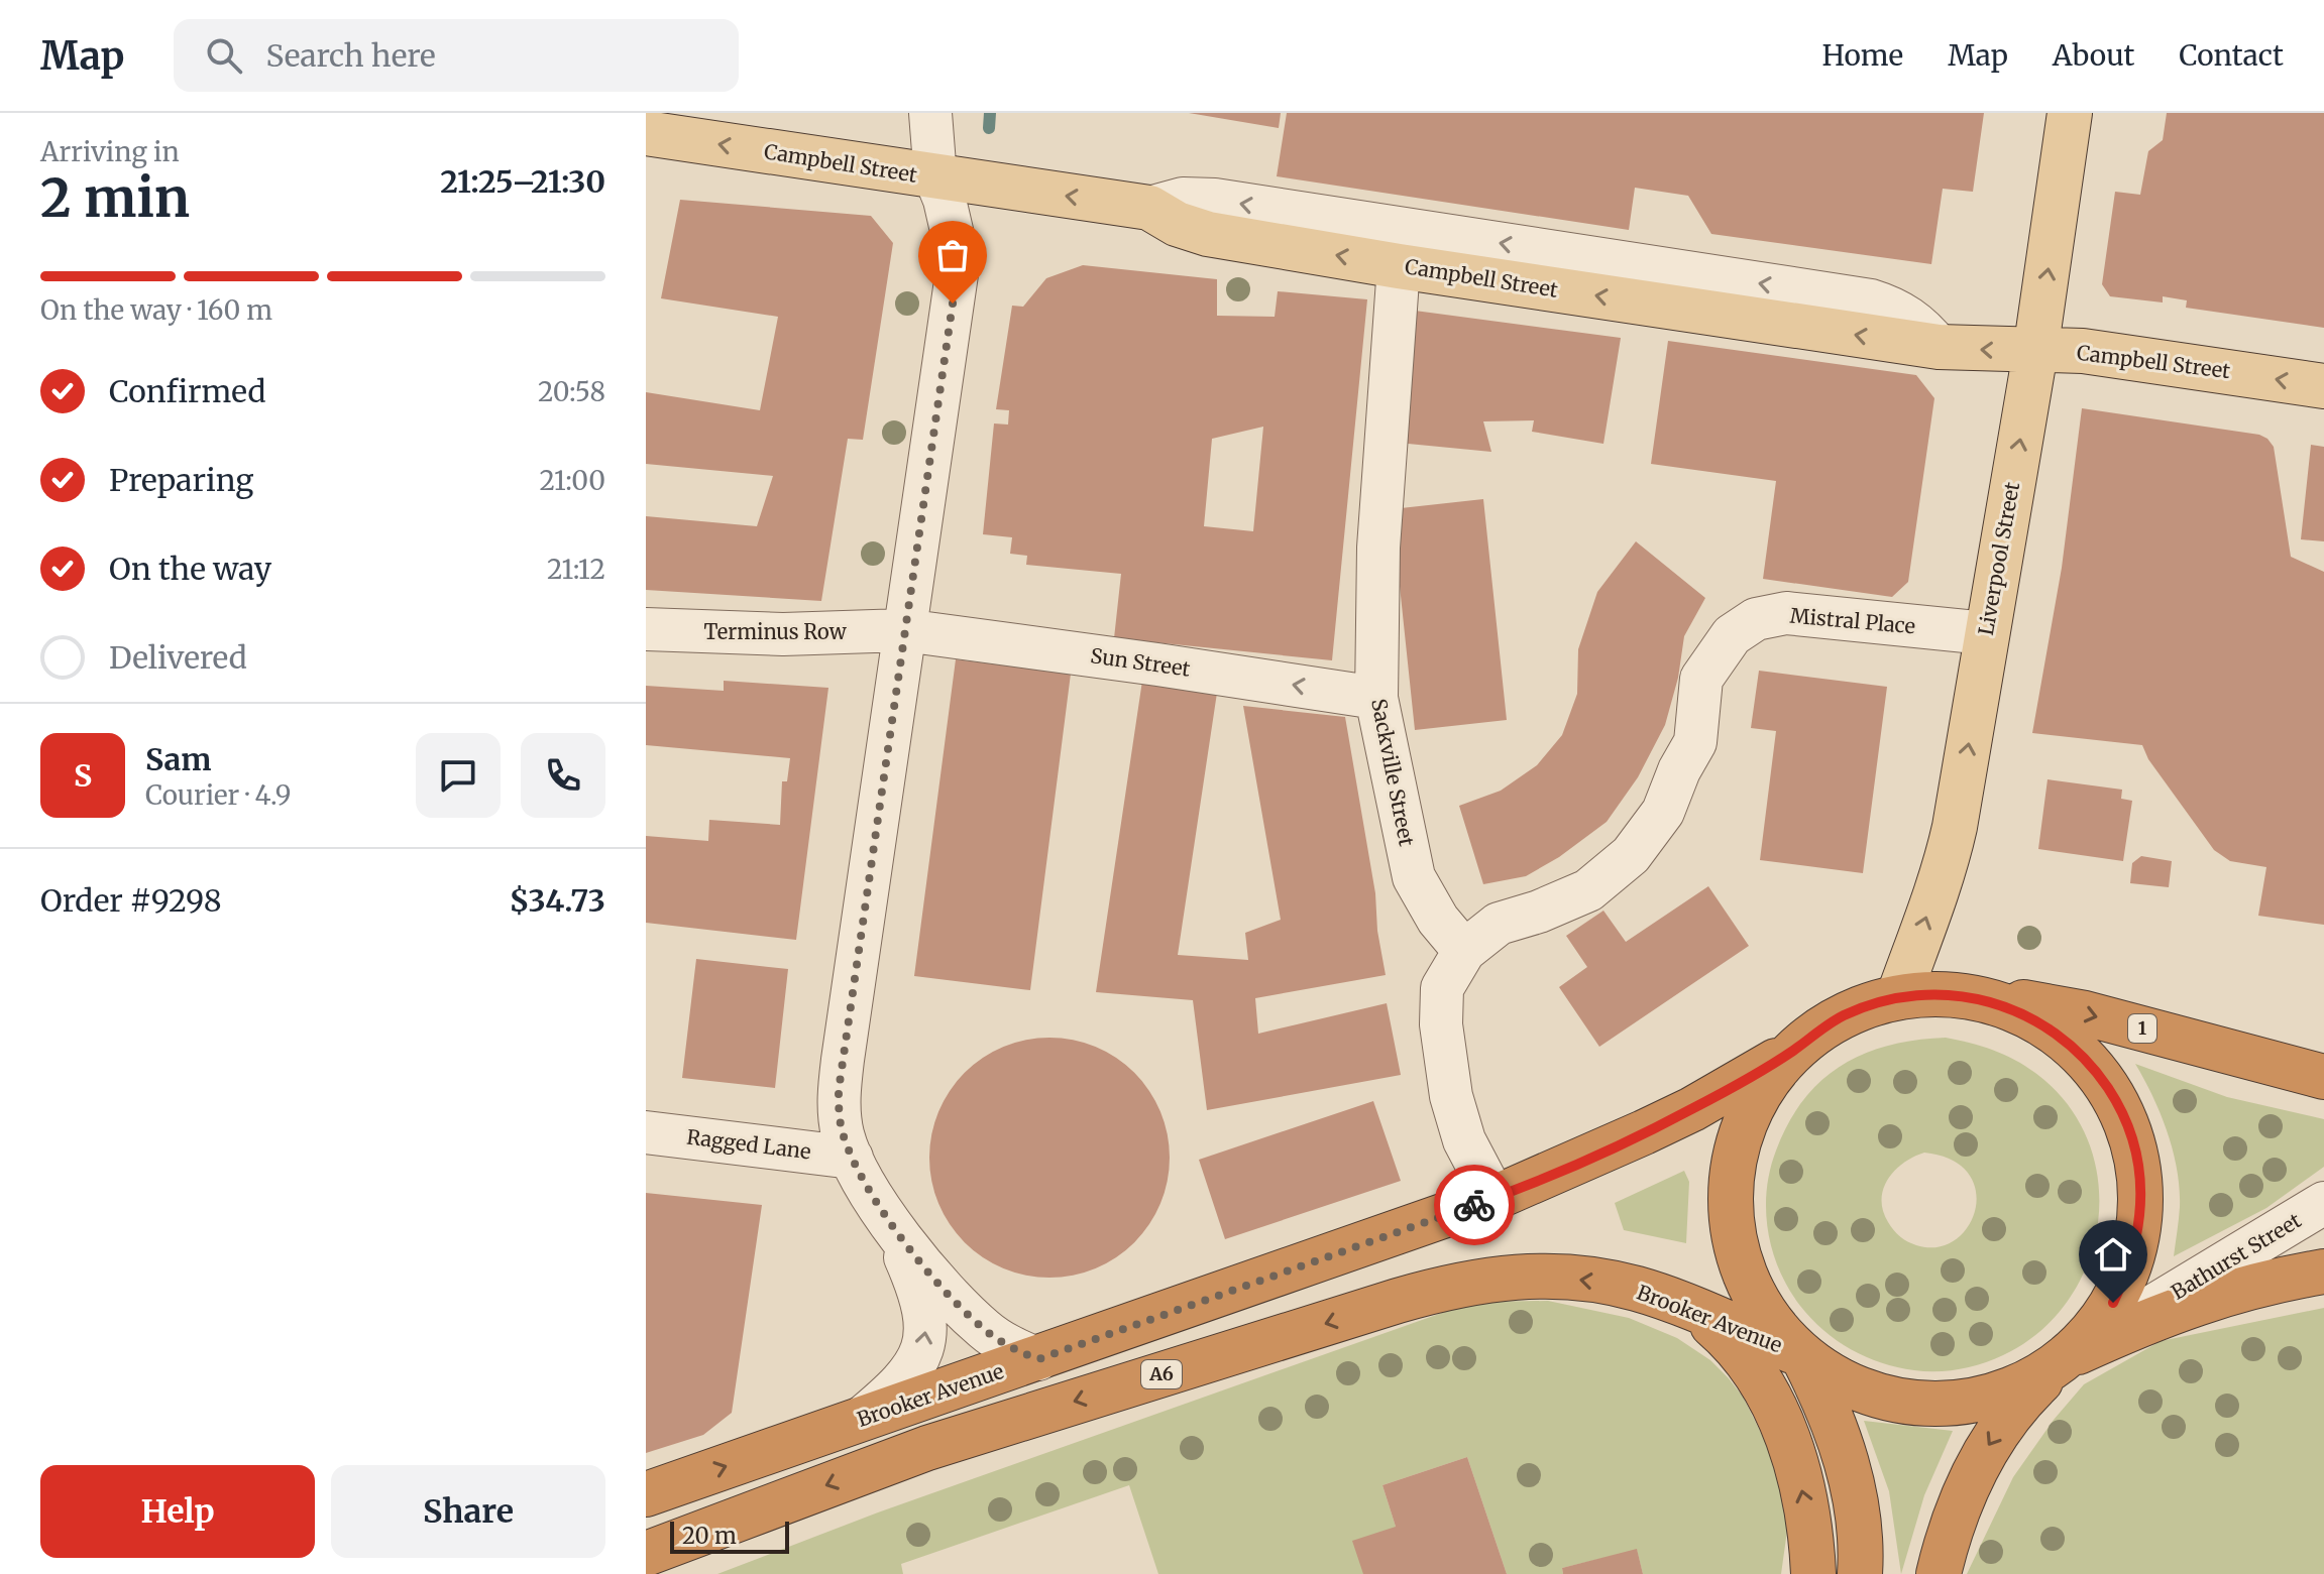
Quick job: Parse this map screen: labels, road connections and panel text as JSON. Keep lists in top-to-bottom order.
{
  "streets": {
    "highway": ["1", "Brooker Avenue", "A6"],
    "main road": ["Campbell Street", "Liverpool Street"],
    "street": [
      "Mistral Place",
      "Terminus Row",
      "Sun Street",
      "Sackville Street",
      "Ragged Lane",
      "Bathurst Street"
    ]
  },
  "crossings": [
    ["Campbell Street", "Liverpool Street"],
    ["Campbell Street", "Sackville Street"],
    ["Liverpool Street", "Mistral Place"],
    ["Liverpool Street", "1"],
    ["Mistral Place", "Sackville Street"],
    ["Terminus Row", "Sun Street"],
    ["Sun Street", "Sackville Street"],
    ["1", "Bathurst Street"],
    ["1", "Brooker Avenue"]
  ],
  "one_way": ["Campbell Street", "Liverpool Street", "Sun Street"],
  "scale_bar": "20 m",
  "page": {
    "header": "Map",
    "search": "Search here",
    "nav": [
      "Home",
      "Map",
      "About",
      "Contact"
    ],
    "heading": ["2 min", "Arriving in", "21:25–21:30"],
    "panel": [
      "Sam",
      "Courier · 4.9",
      "Order #9298",
      "$34.73"
    ],
    "bar": "On the way · 160 m",
    "list": [
      ["Confirmed", "20:58"],
      ["Preparing", "21:00"],
      ["On the way", "21:12"],
      "Delivered"
    ],
    "round": "S",
    "buttons": ["Help", "Share"],
    "scale": "20 m"
  }
}
